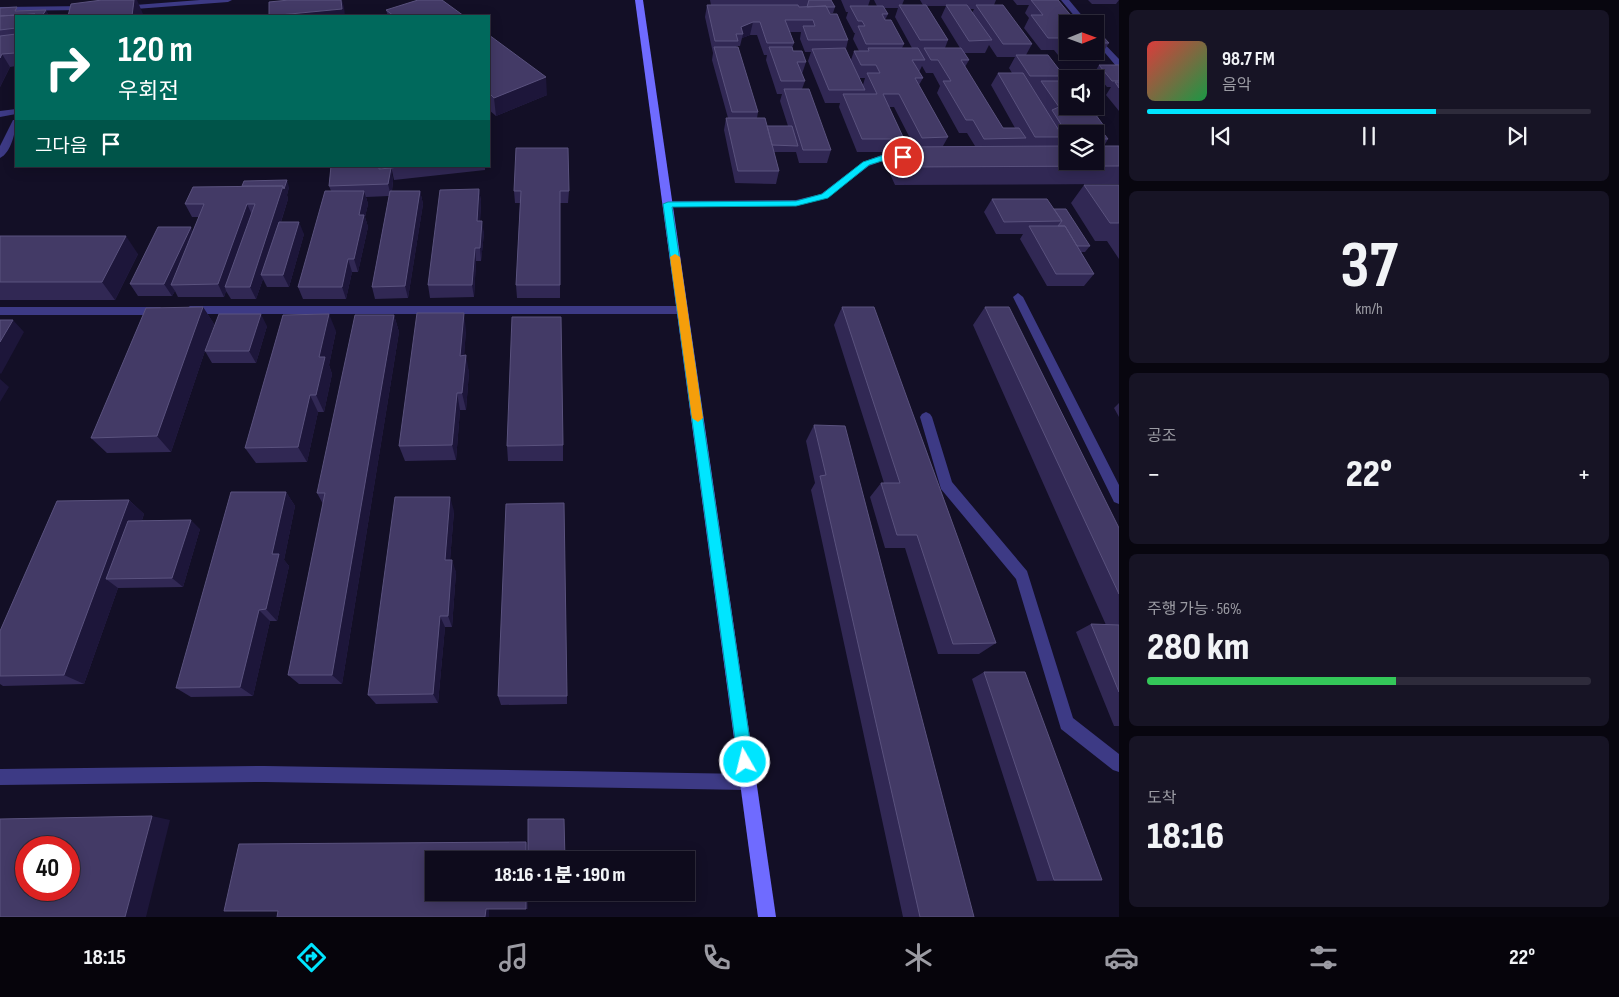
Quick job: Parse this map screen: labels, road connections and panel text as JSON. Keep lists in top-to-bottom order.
{
  "north": "right",
  "page": {
    "turn": ["120 m", "우회전"],
    "song": ["98.7 FM", "음악"],
    "then": "그다음",
    "tile": [
      ["37", "km/h"],
      "공조",
      ["주행 가능 · 56%", "280 km"],
      ["도착", "18:16"]
    ],
    "heat": ["−", "22°", "+"],
    "limit": "40",
    "trip": "18:16 · 1 분 · 190 m",
    "tabs": ["18:15", "22°"]
  }
}
